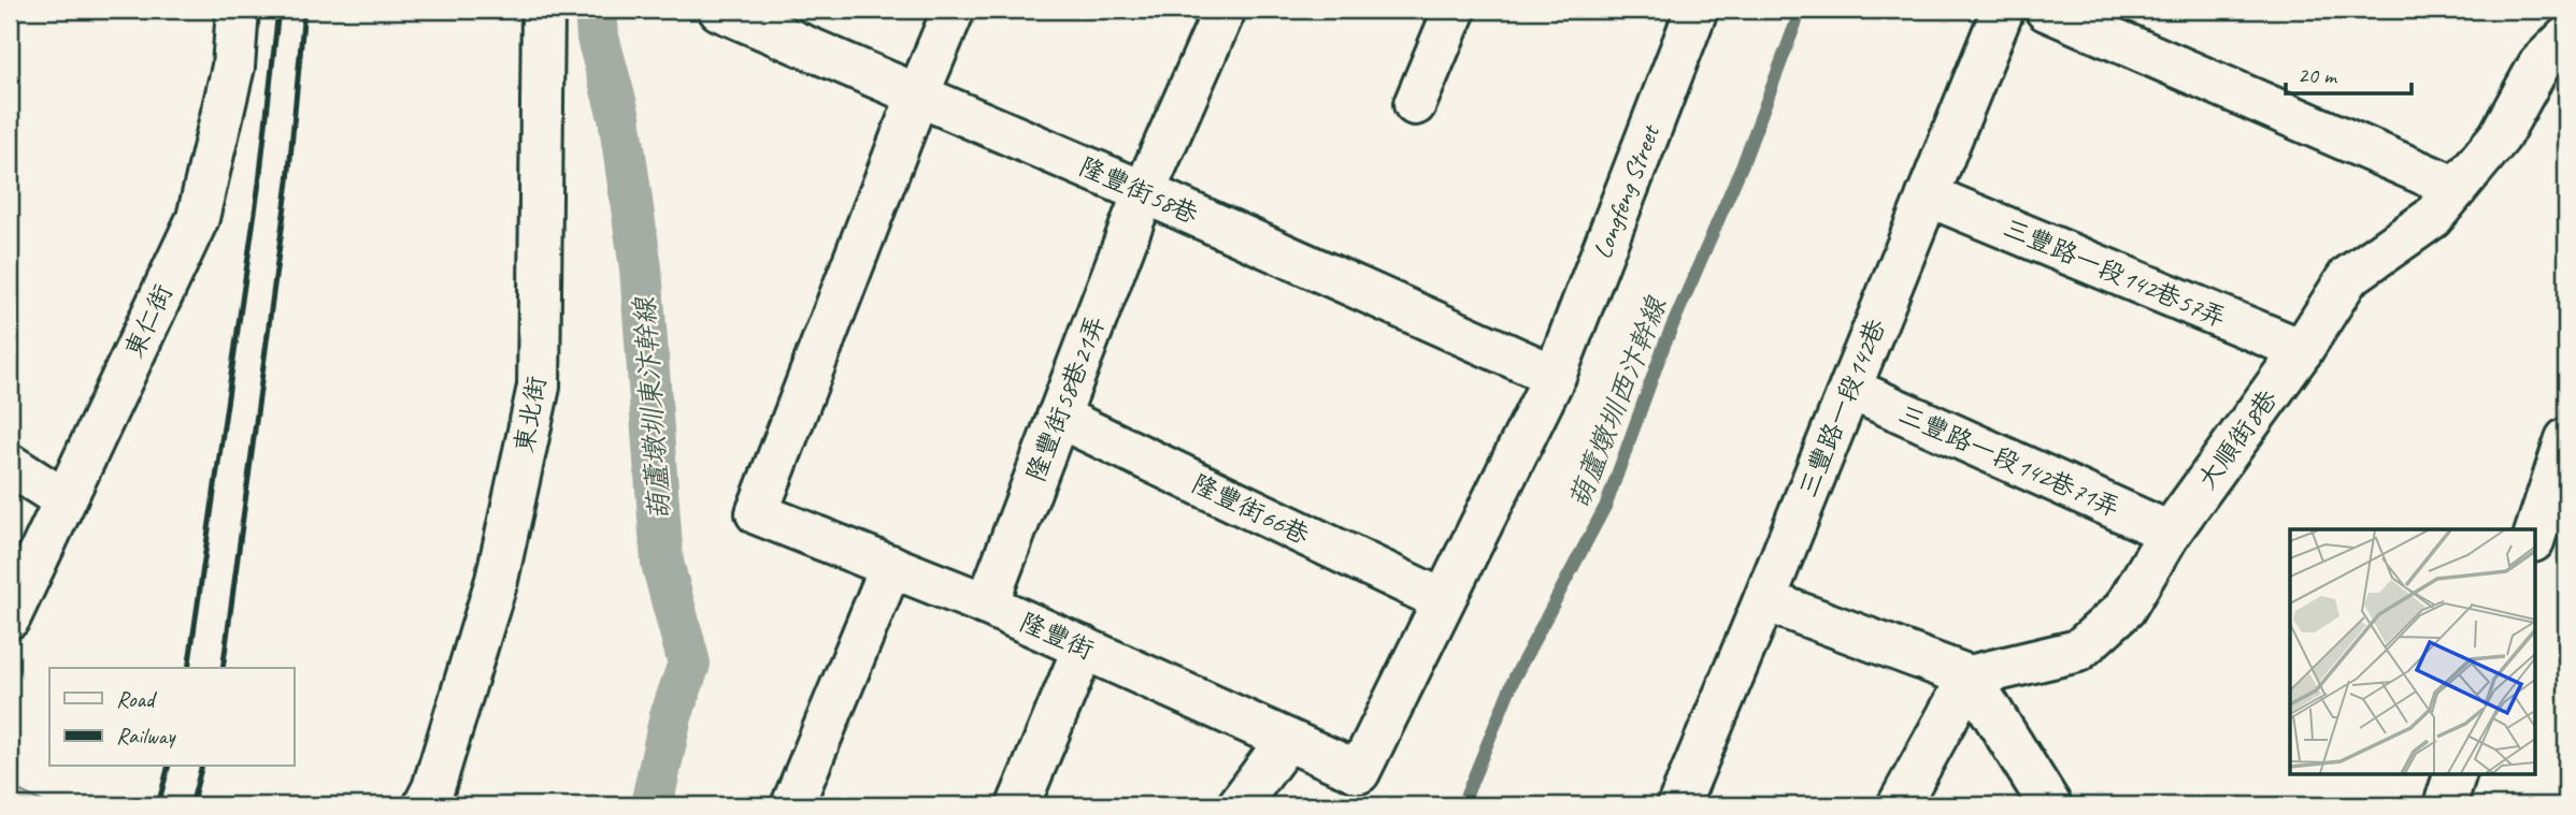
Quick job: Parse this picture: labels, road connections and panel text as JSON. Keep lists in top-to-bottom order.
{
  "streets": {
    "street": [
      "隆豐街58巷",
      "Longfeng Street",
      "三豐路一段142巷57弄",
      "東仁街",
      "隆豐街58巷21弄",
      "三豐路一段142巷",
      "東北街",
      "大順街8巷",
      "三豐路一段142巷71弄",
      "隆豐街66巷",
      "隆豐街"
    ]
  },
  "crossings": [
    ["隆豐街58巷", "Longfeng Street"],
    ["隆豐街58巷", "隆豐街58巷21弄"],
    ["隆豐街58巷", "隆豐街"],
    ["Longfeng Street", "隆豐街"],
    ["三豐路一段142巷57弄", "三豐路一段142巷"],
    ["三豐路一段142巷57弄", "大順街8巷"],
    ["隆豐街58巷21弄", "隆豐街66巷"],
    ["隆豐街58巷21弄", "隆豐街"],
    ["三豐路一段142巷", "三豐路一段142巷71弄"],
    ["大順街8巷", "三豐路一段142巷71弄"],
    ["隆豐街66巷", "隆豐街"]
  ],
  "water": ["葫蘆燉圳西汴幹線", "葫蘆墩圳東汴幹線"],
  "legend": ["Road", "Railway"],
  "scale_bar": "20 m"
}
